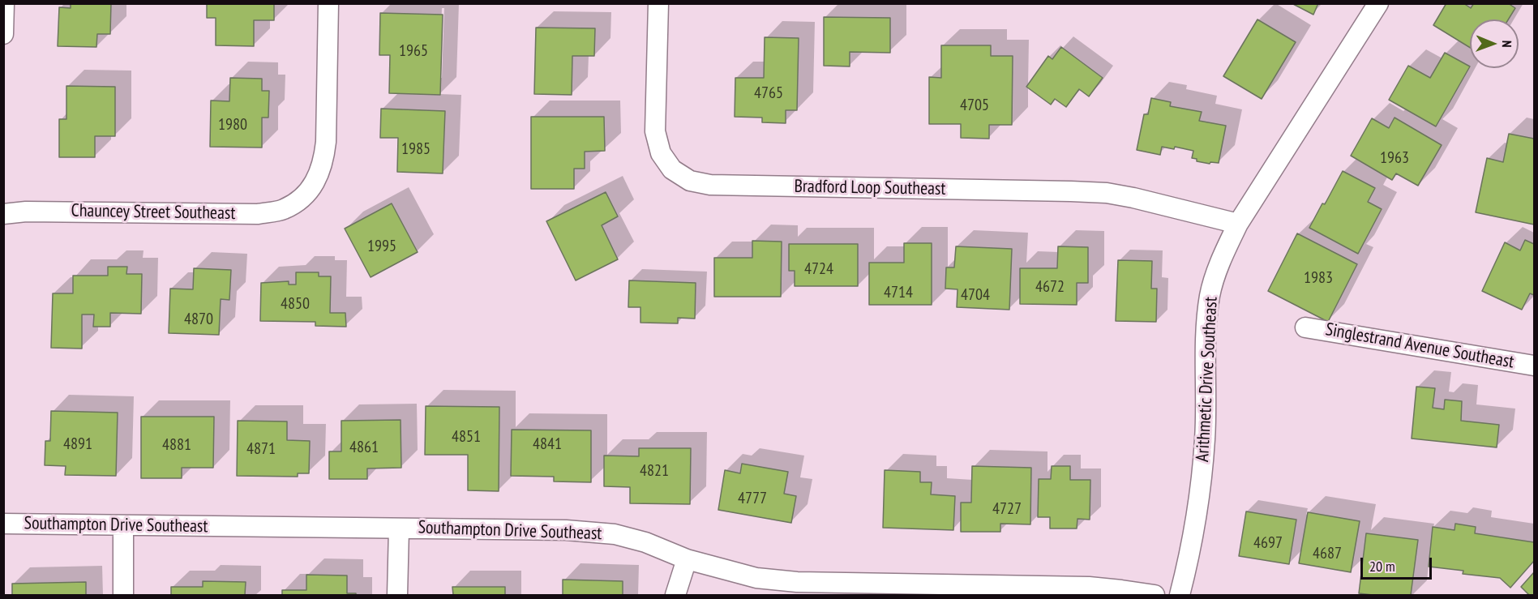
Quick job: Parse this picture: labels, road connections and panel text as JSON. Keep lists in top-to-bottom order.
{
  "streets": {
    "street": [
      "Bradford Loop Southeast",
      "Chauncey Street Southeast",
      "Singlestrand Avenue Southeast",
      "Arithmetic Drive Southeast",
      "Southampton Drive Southeast"
    ]
  },
  "crossings": [
    ["Bradford Loop Southeast", "Arithmetic Drive Southeast"]
  ],
  "house_numbers": [
    "1965",
    "4765",
    "4705",
    "1980",
    "1985",
    "1963",
    "1995",
    "4724",
    "1983",
    "4672",
    "4714",
    "4704",
    "4850",
    "4870",
    "4851",
    "4891",
    "4841",
    "4881",
    "4861",
    "4871",
    "4821",
    "4777",
    "4727",
    "4697",
    "4687"
  ],
  "scale_bar": "20 m",
  "north": "right"
}
